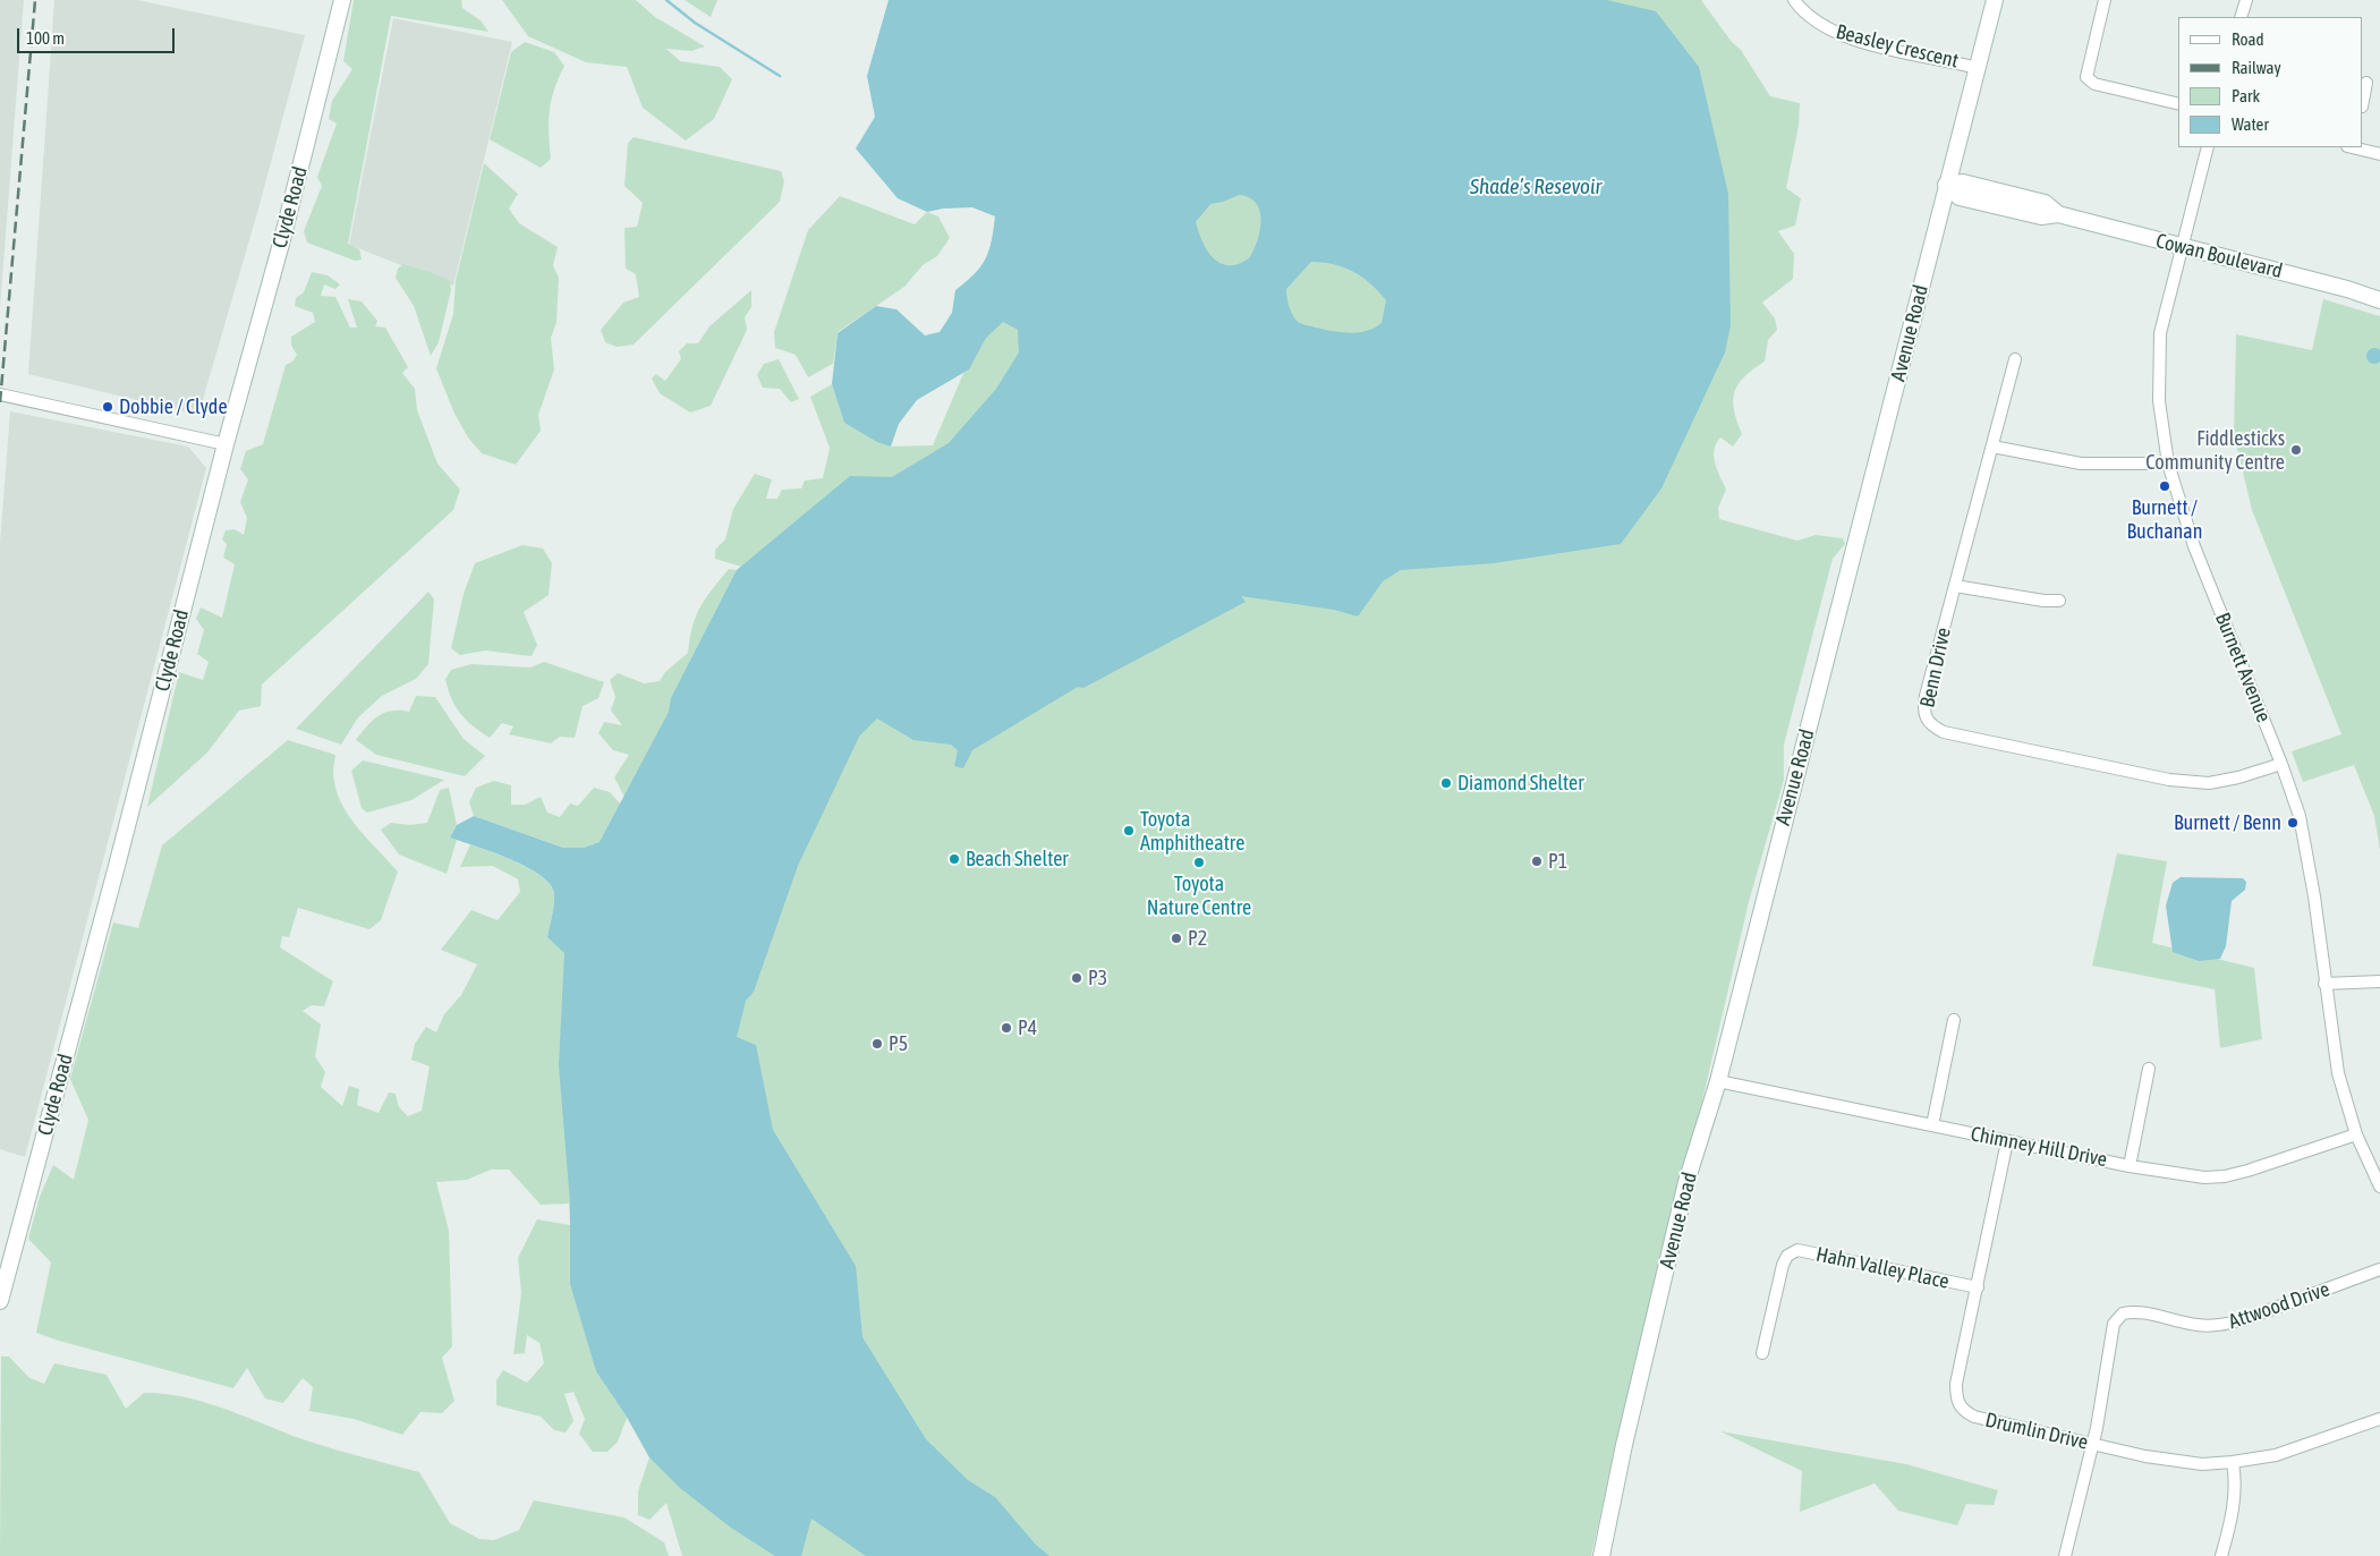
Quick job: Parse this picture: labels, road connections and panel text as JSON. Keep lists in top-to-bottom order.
{
  "streets": {
    "street": [
      "Beasley Crescent",
      "Clyde Road",
      "Cowan Boulevard",
      "Avenue Road",
      "Benn Drive",
      "Burnett Avenue",
      "Chimney Hill Drive",
      "Hahn Valley Place",
      "Attwood Drive",
      "Drumlin Drive"
    ]
  },
  "crossings": [
    ["Beasley Crescent", "Avenue Road"],
    ["Cowan Boulevard", "Avenue Road"],
    ["Cowan Boulevard", "Burnett Avenue"],
    ["Avenue Road", "Chimney Hill Drive"],
    ["Benn Drive", "Burnett Avenue"],
    ["Burnett Avenue", "Chimney Hill Drive"],
    ["Chimney Hill Drive", "Drumlin Drive"],
    ["Hahn Valley Place", "Drumlin Drive"],
    ["Attwood Drive", "Drumlin Drive"]
  ],
  "water": ["Shade’s Resevoir"],
  "places": [
    "Dobbie / Clyde",
    "Fiddlesticks Community Centre",
    "Burnett / Buchanan",
    "Diamond Shelter",
    "Burnett / Benn",
    "Toyota Amphitheatre",
    "Beach Shelter",
    "P1",
    "Toyota Nature Centre",
    "P2",
    "P3",
    "P4",
    "P5"
  ],
  "legend": [
    "Road",
    "Railway",
    "Park",
    "Water"
  ],
  "scale_bar": "100 m"
}
